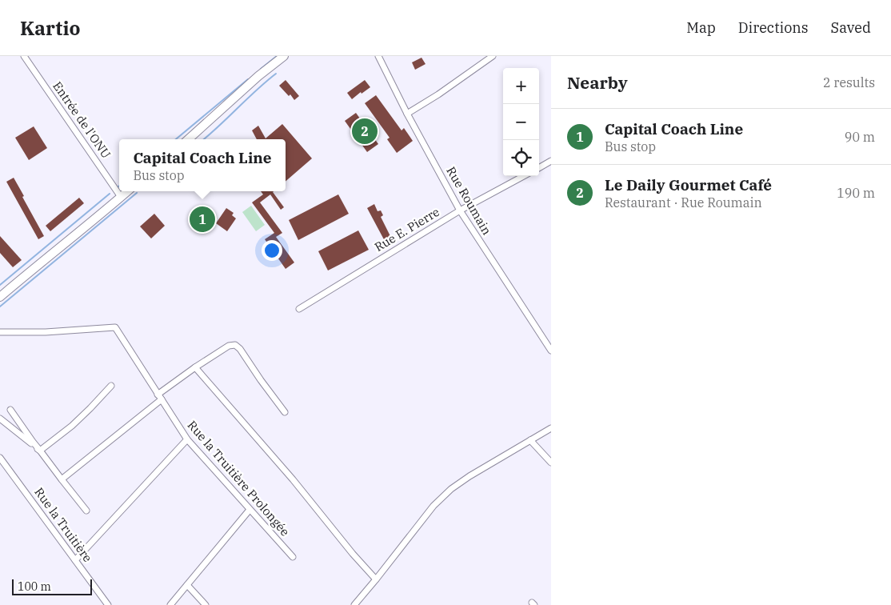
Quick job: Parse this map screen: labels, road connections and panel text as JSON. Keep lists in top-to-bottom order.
{
  "streets": {
    "street": [
      "Entrée de l'ONU",
      "Rue Roumain",
      "Rue E. Pierre",
      "Rue la Truitière Prolongée",
      "Rue la Truitière"
    ]
  },
  "crossings": [
    ["Rue Roumain", "Rue E. Pierre"]
  ],
  "scale_bar": "100 m",
  "page": {
    "header": "Kartio",
    "nav": ["Map", "Directions", "Saved"],
    "heading": ["Nearby", "2 results"],
    "map_buttons": ["+", "−"],
    "list": [
      {
        "mark": "1",
        "name": "Capital Coach Line",
        "note": "Bus stop",
        "value": "90 m"
      },
      {
        "mark": "2",
        "name": "Le Daily Gourmet Café",
        "note": "Restaurant · Rue Roumain",
        "value": "190 m"
      }
    ],
    "pins": ["2", "1"],
    "popup": ["Capital Coach Line", "Bus stop"],
    "scale": "100 m"
  }
}
